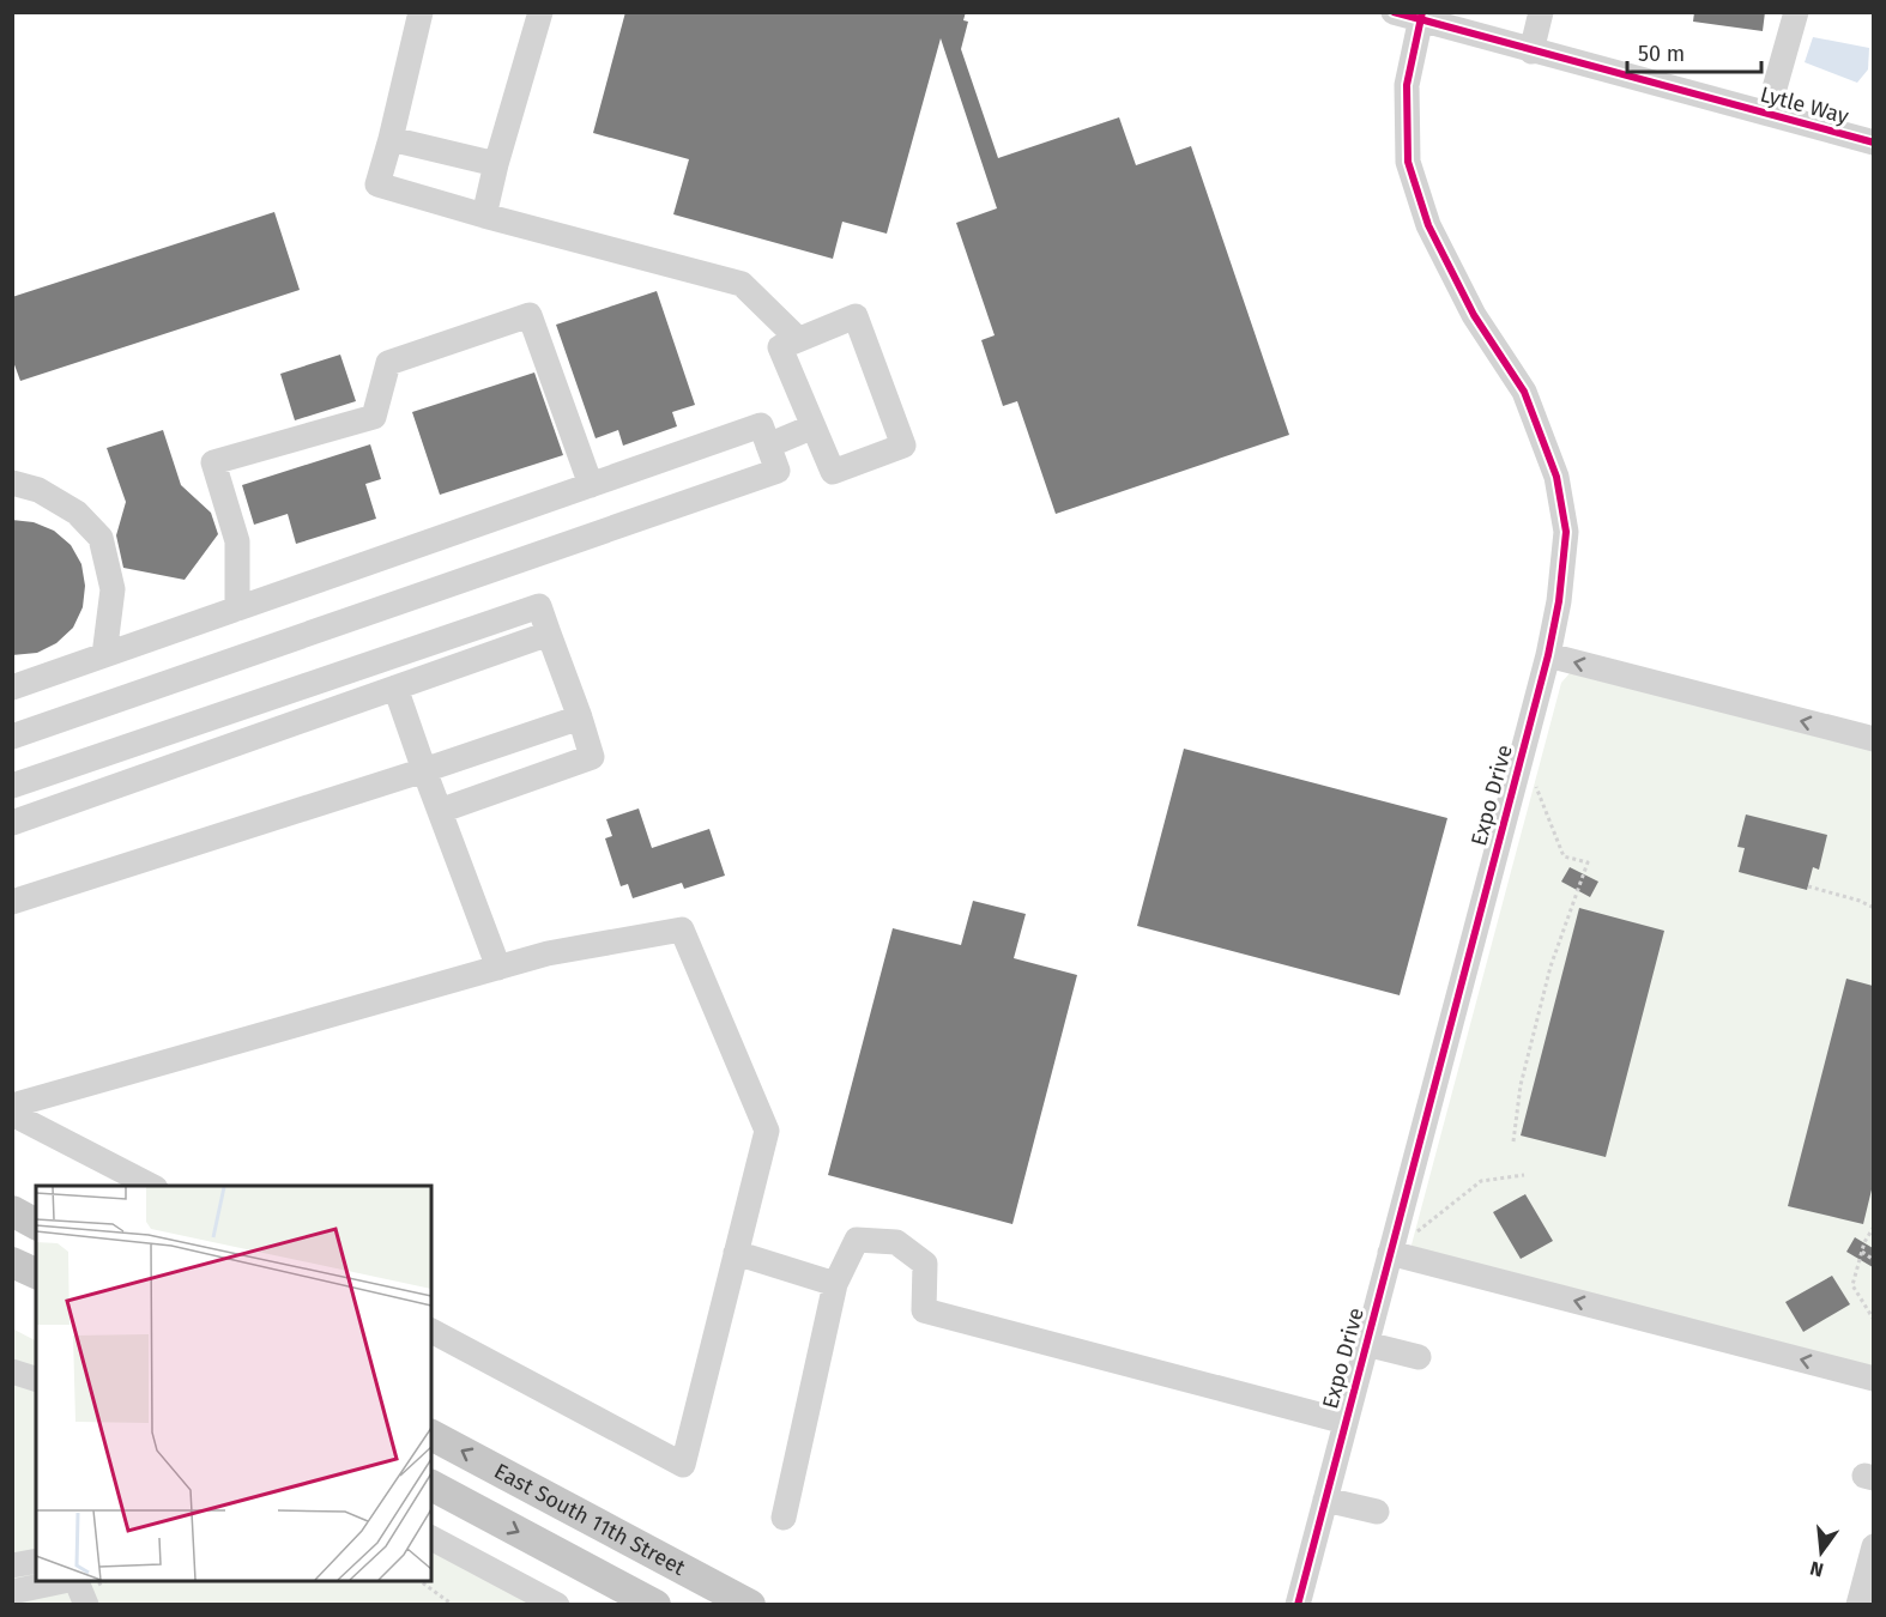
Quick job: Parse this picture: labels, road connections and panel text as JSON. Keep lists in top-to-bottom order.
{
  "streets": {
    "main road": ["East South 11th Street"],
    "street": ["Lytle Way", "Expo Drive"]
  },
  "crossings": [
    ["Lytle Way", "Expo Drive"]
  ],
  "scale_bar": "50 m",
  "north": "bottom"
}
